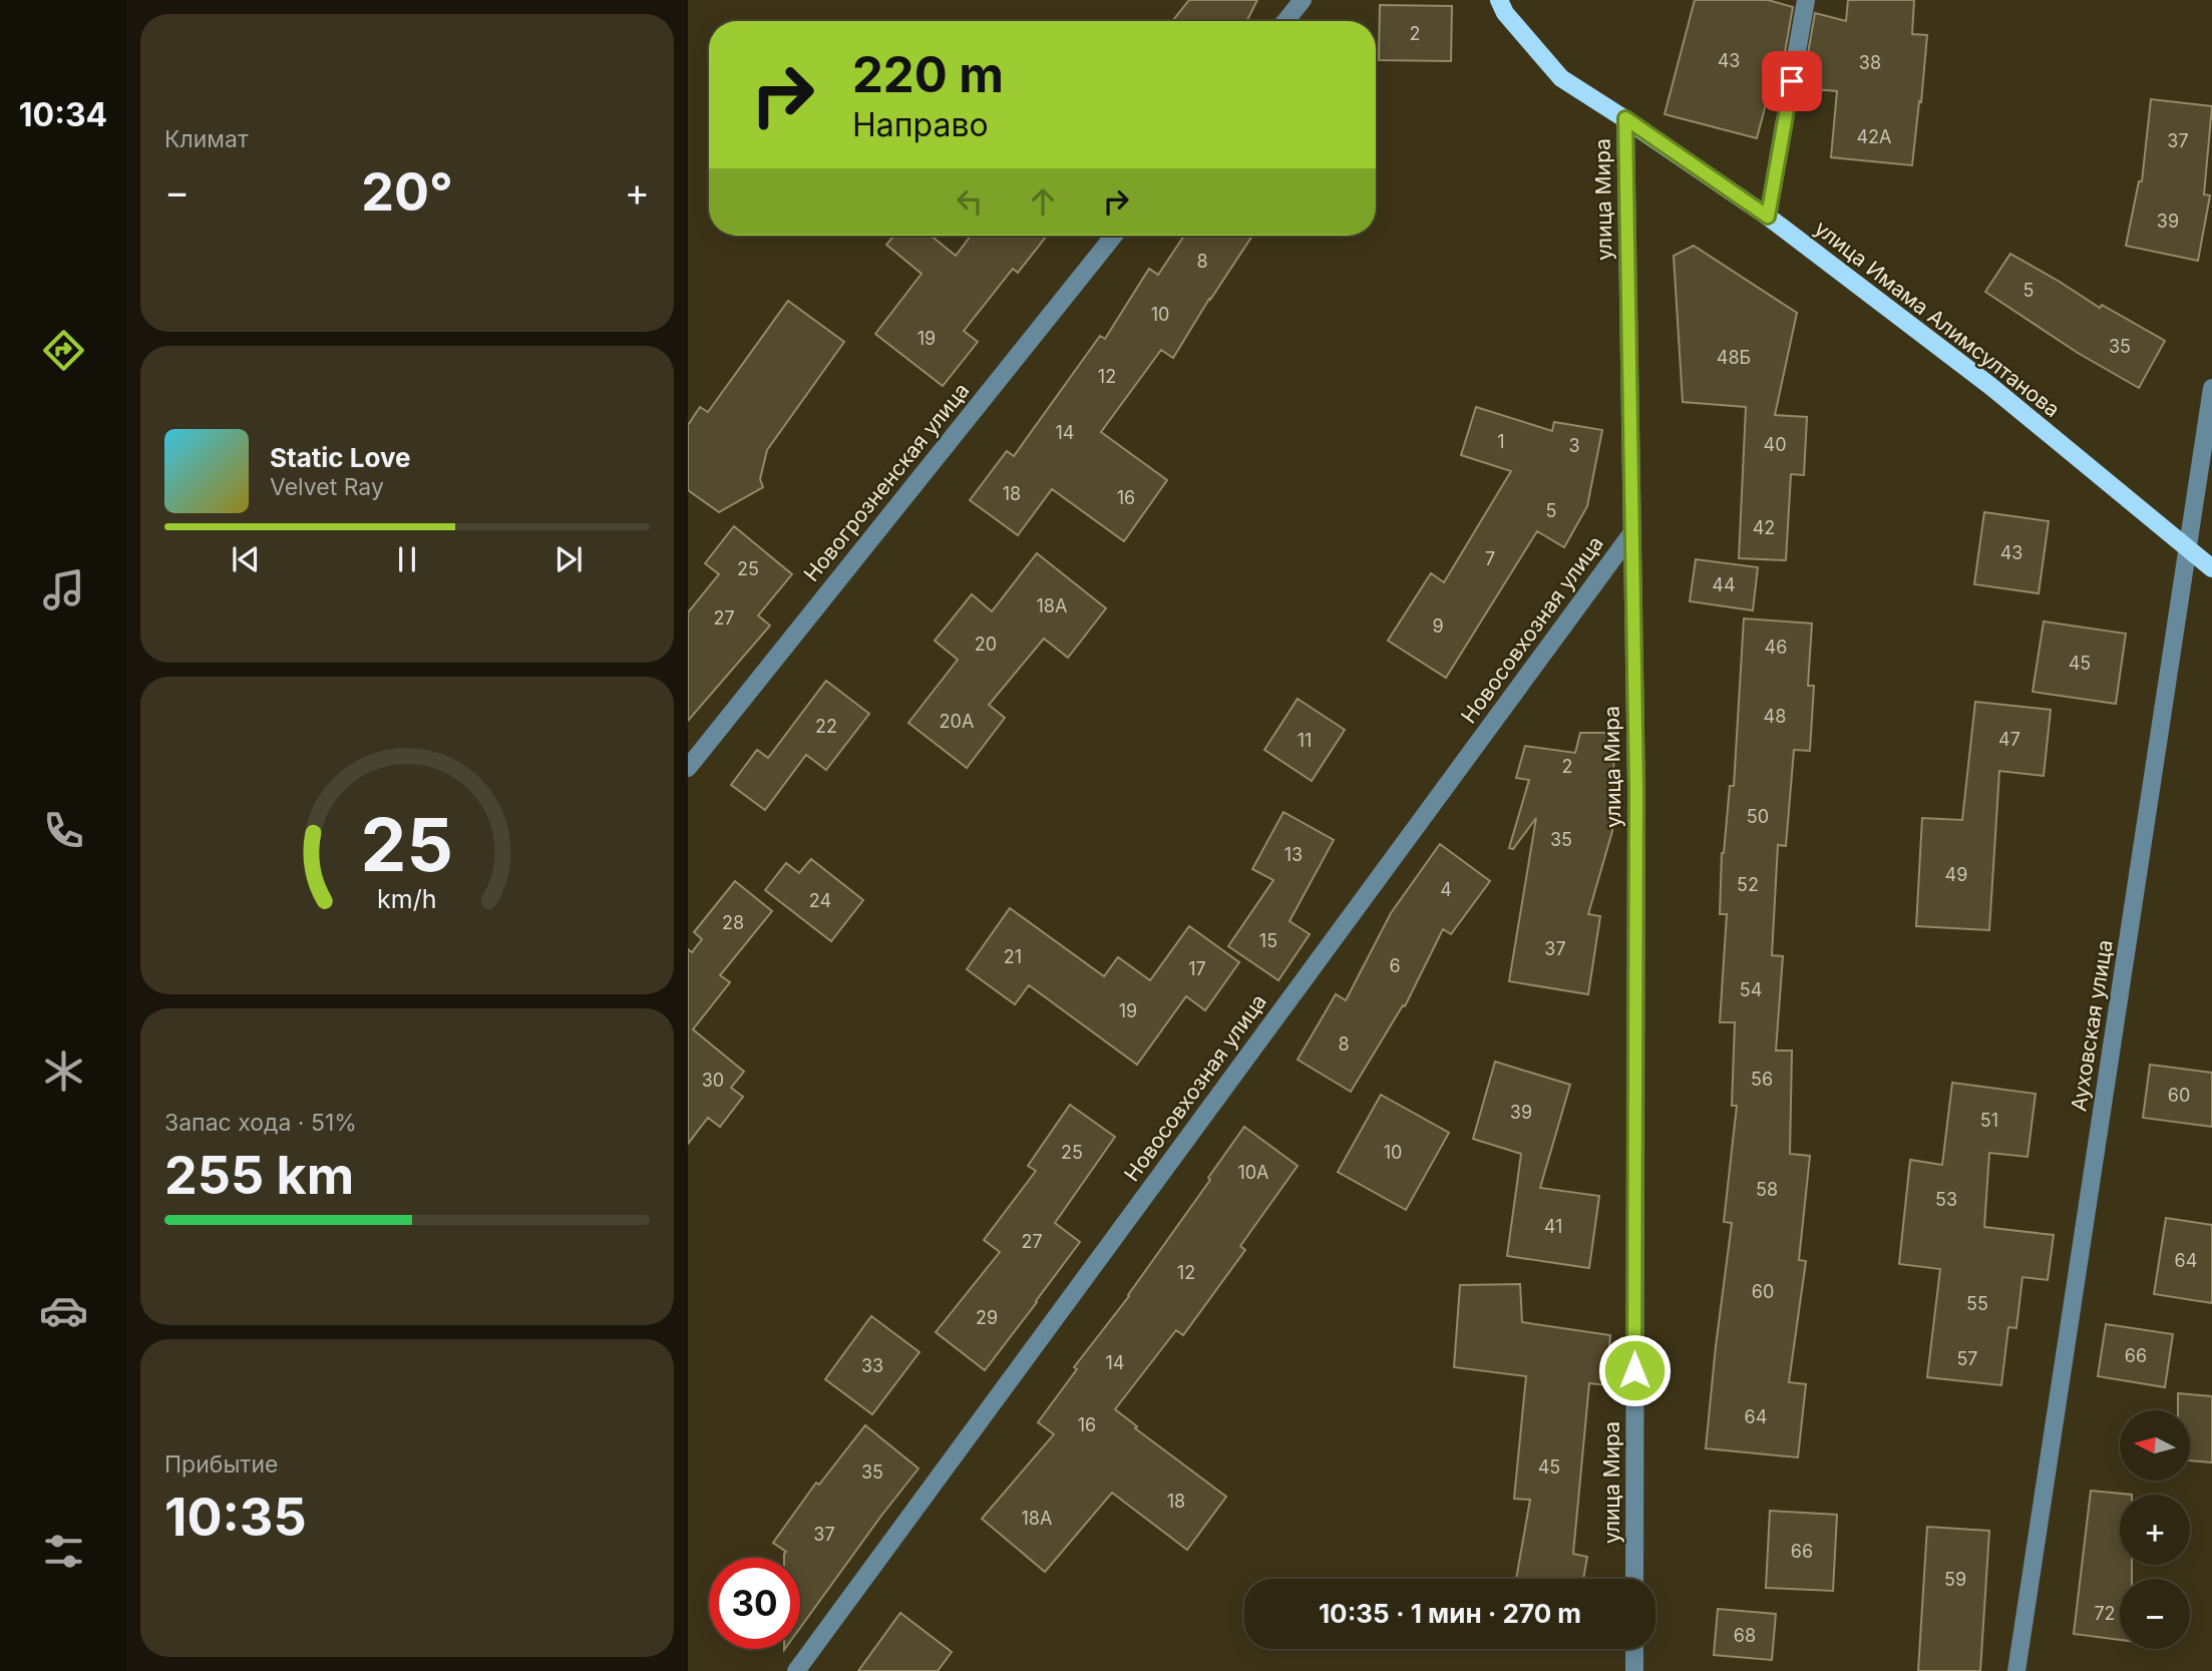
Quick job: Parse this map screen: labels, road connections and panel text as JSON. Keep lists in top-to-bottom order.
{
  "streets": {
    "main road": ["улица Мира", "улица Имама Алимсултанова"],
    "street": ["Новогрозненская улица", "Новосовхозная улица", "Ауховская улица"]
  },
  "crossings": [
    ["улица Мира", "улица Имама Алимсултанова"],
    ["улица Мира", "Новосовхозная улица"],
    ["улица Имама Алимсултанова", "Ауховская улица"]
  ],
  "house_numbers": [
    "2",
    "43",
    "38",
    "42А",
    "37",
    "39",
    "8",
    "5",
    "10",
    "19",
    "35",
    "48Б",
    "12",
    "14",
    "1",
    "40",
    "3",
    "18",
    "16",
    "5",
    "42",
    "43",
    "7",
    "25",
    "44",
    "18А",
    "27",
    "9",
    "20",
    "46",
    "45",
    "48",
    "20А",
    "22",
    "47",
    "11",
    "2",
    "50",
    "35",
    "13",
    "49",
    "52",
    "4",
    "24",
    "28",
    "15",
    "37",
    "21",
    "6",
    "17",
    "54",
    "19",
    "8",
    "56",
    "30",
    "60",
    "39",
    "51",
    "25",
    "10",
    "10А",
    "58",
    "53",
    "41",
    "27",
    "64",
    "12",
    "60",
    "55",
    "29",
    "66",
    "57",
    "14",
    "33",
    "64",
    "16",
    "45",
    "35",
    "18",
    "18А",
    "37",
    "66",
    "59",
    "72",
    "68"
  ],
  "north": "left",
  "page": {
    "tabs": "10:34",
    "tile": [
      "Климат",
      ["Запас хода · 51%", "255 km"],
      ["Прибытие", "10:35"]
    ],
    "turn": ["220 m", "Направо"],
    "heat": ["−", "20°", "+"],
    "song": ["Static Love", "Velvet Ray"],
    "map_buttons": ["+", "−"],
    "limit": "30",
    "trip": "10:35 · 1 мин · 270 m",
    "gauge": ["25", "km/h"]
  }
}
